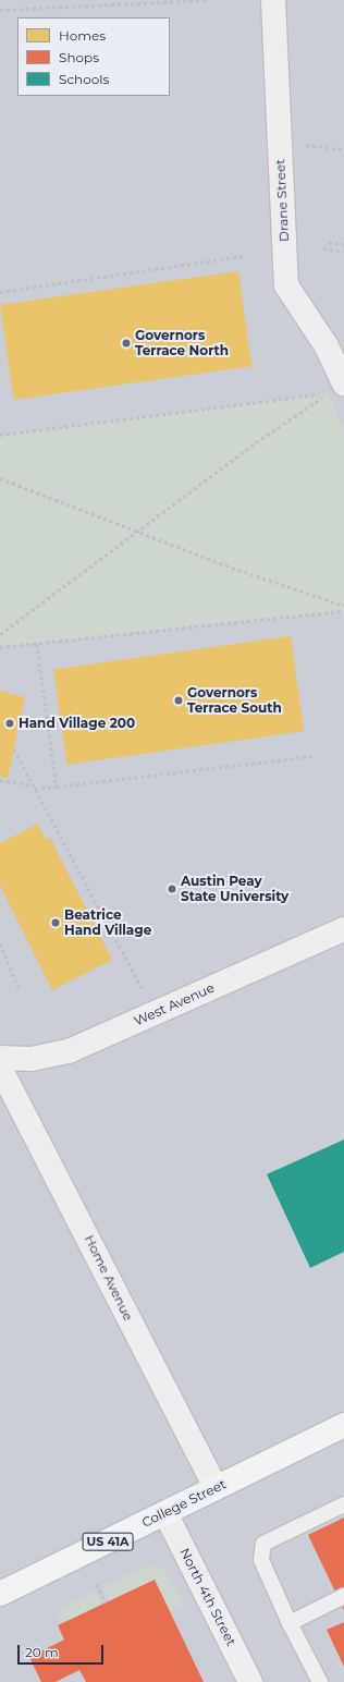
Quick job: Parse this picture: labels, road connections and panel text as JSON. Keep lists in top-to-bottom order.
{
  "streets": {
    "main road": ["College Street", "US 41A"],
    "street": [
      "Drane Street",
      "West Avenue",
      "Home Avenue",
      "North 4th Street"
    ]
  },
  "crossings": [
    ["Home Avenue", "College Street"],
    ["College Street", "North 4th Street"]
  ],
  "places": [
    "Governors Terrace North",
    "Governors Terrace South",
    "Hand Village 200",
    "Austin Peay State University",
    "Beatrice Hand Village"
  ],
  "legend": ["Homes", "Shops", "Schools"],
  "scale_bar": "20 m"
}
